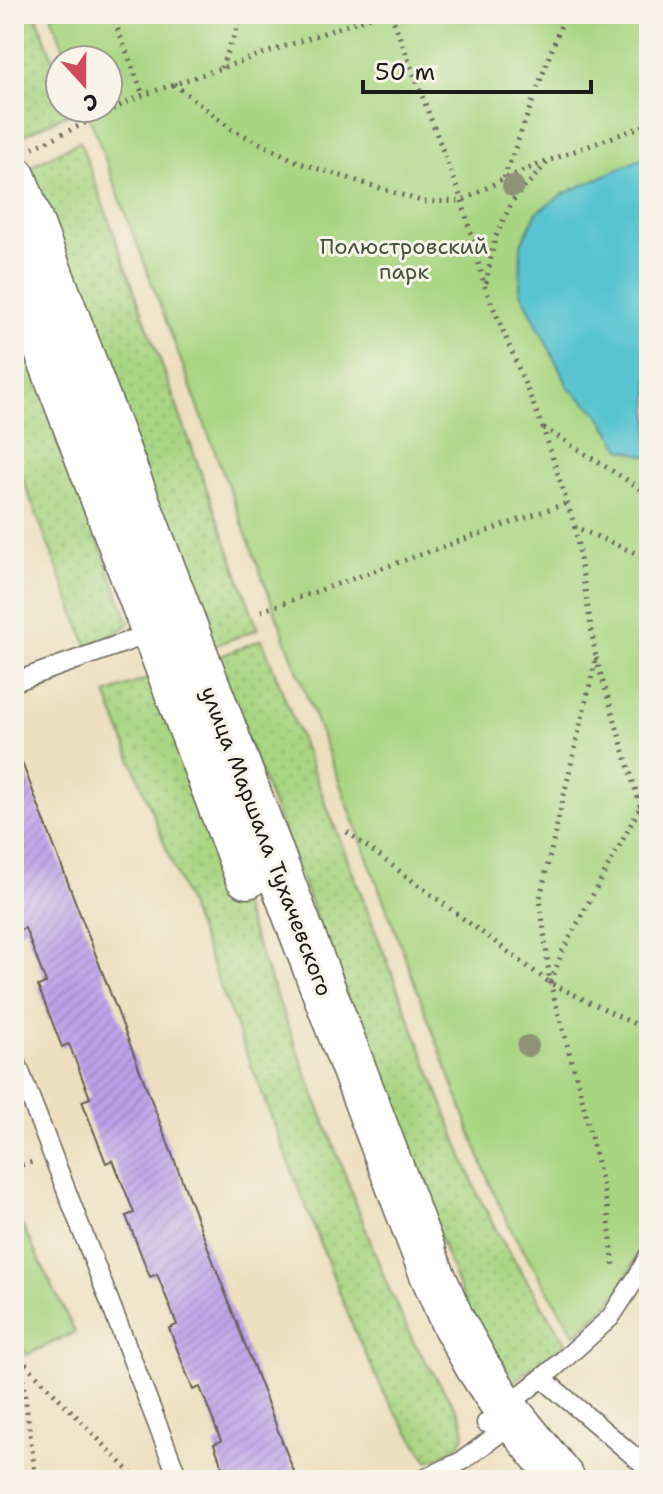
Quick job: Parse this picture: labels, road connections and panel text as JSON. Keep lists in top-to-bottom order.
{
  "streets": {
    "street": ["улица Маршала Тухачевского"]
  },
  "parks": ["Полюстровский парк"],
  "scale_bar": "50 m",
  "north": "bottom"
}
